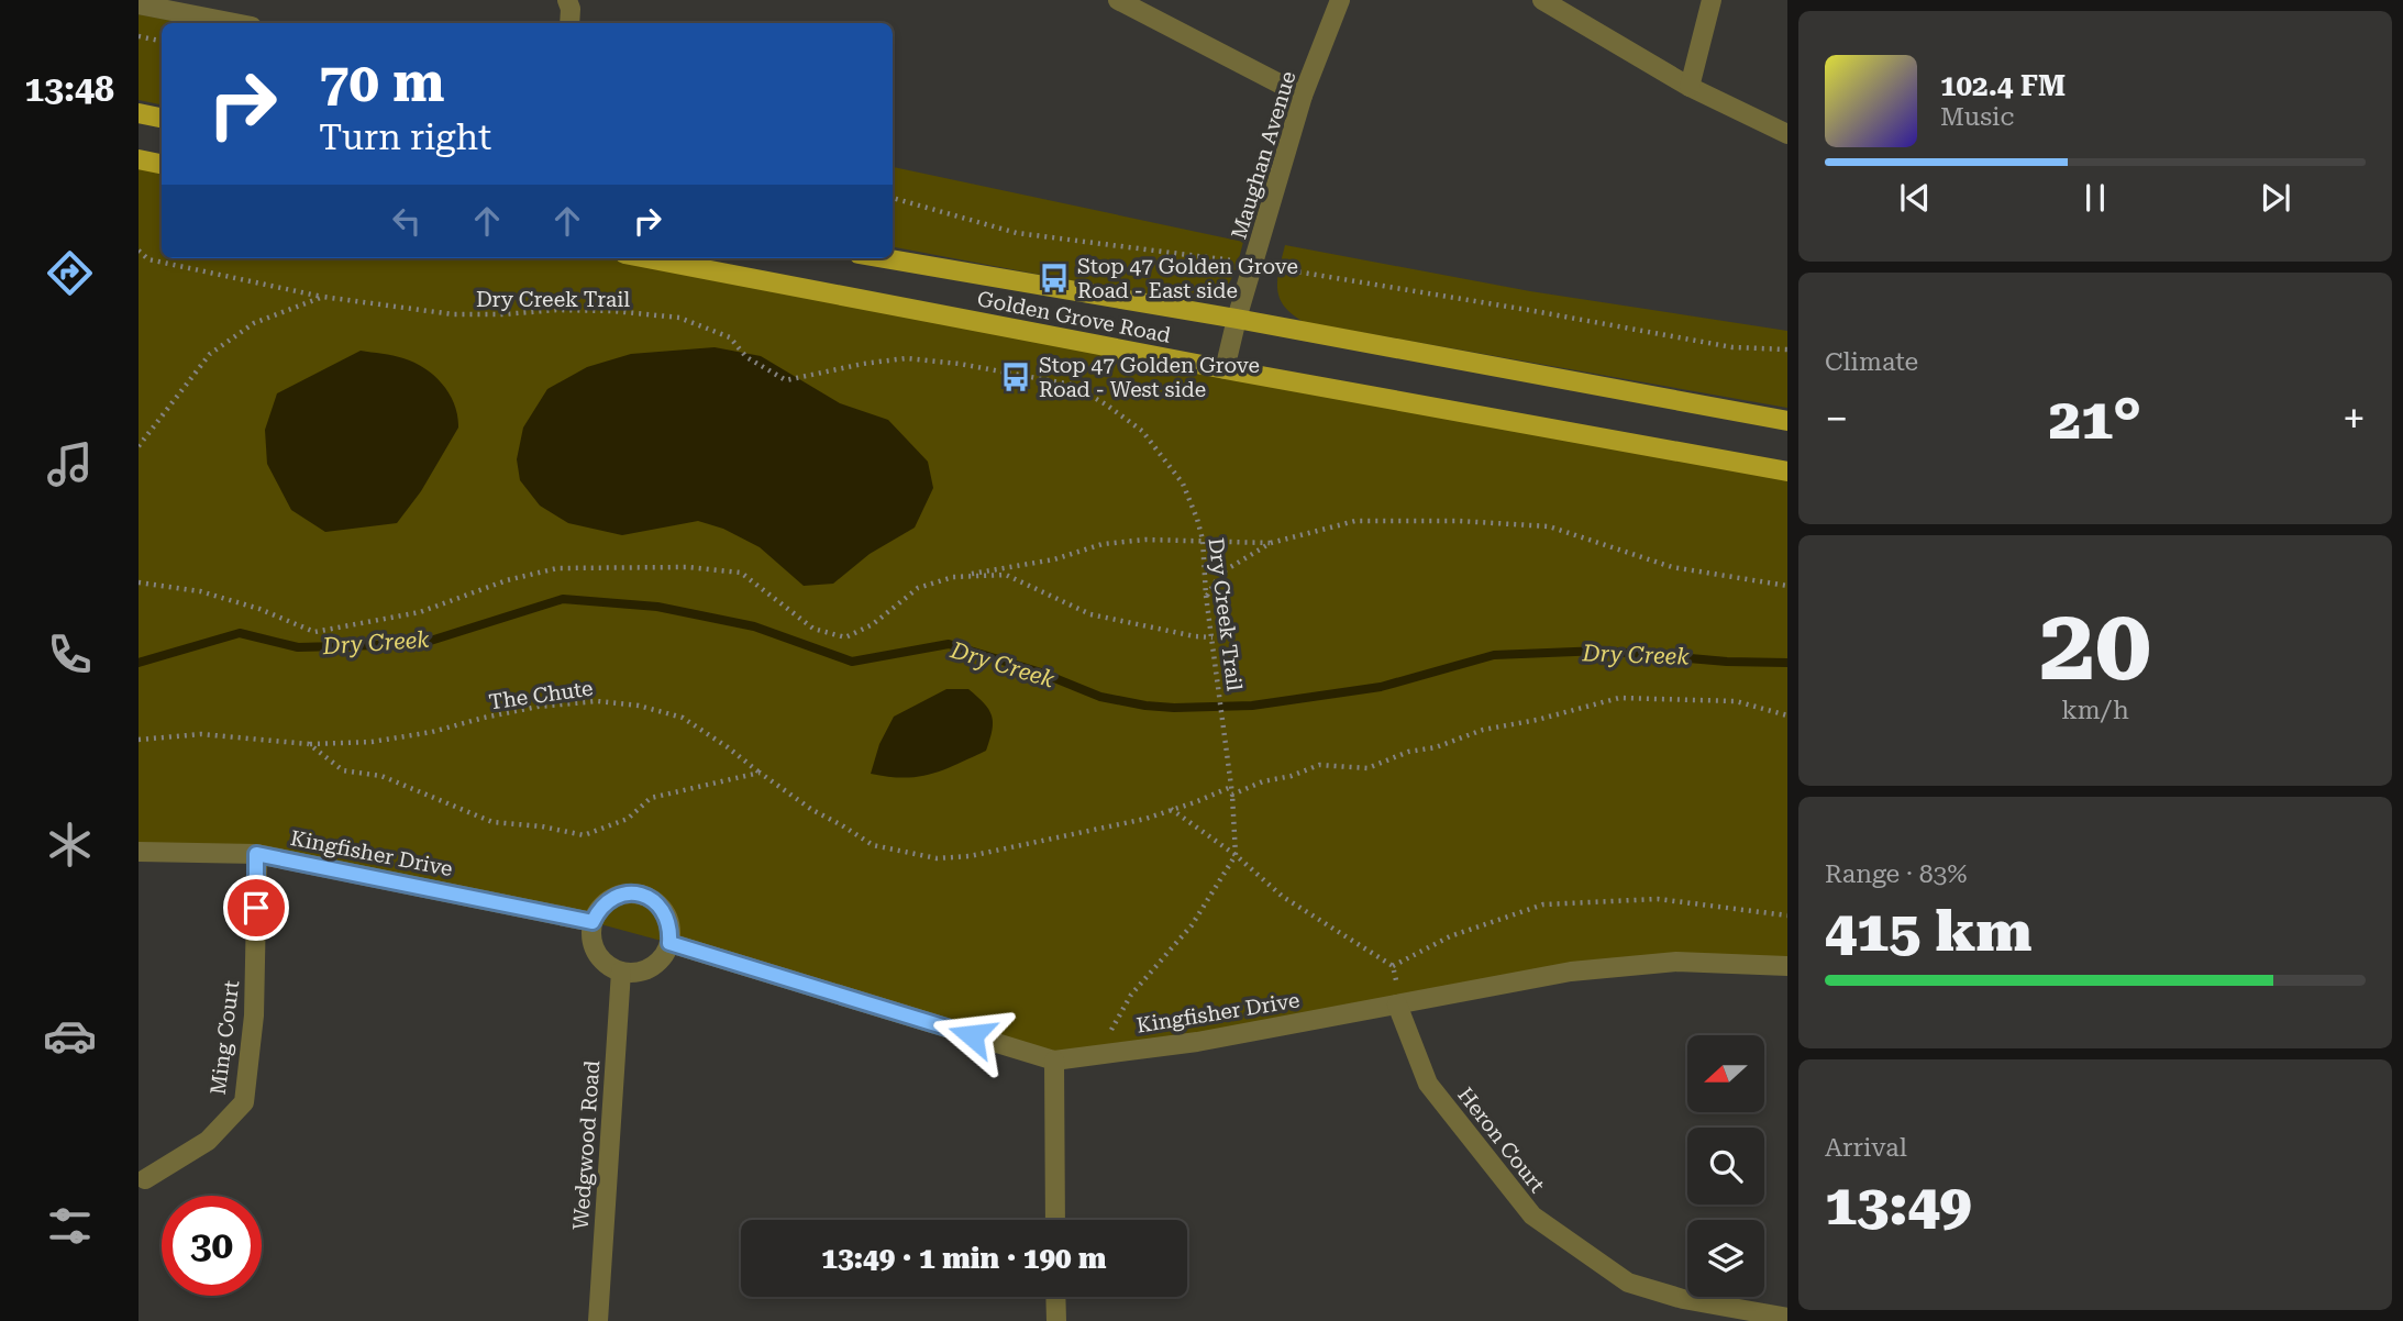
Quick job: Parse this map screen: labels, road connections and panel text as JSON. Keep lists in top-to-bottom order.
{
  "streets": {
    "main road": ["Golden Grove Road"],
    "street": [
      "Maughan Avenue",
      "Kingfisher Drive",
      "Ming Court",
      "Heron Court",
      "Wedgwood Road"
    ],
    "path": ["Dry Creek Trail", "The Chute"]
  },
  "crossings": [
    ["Maughan Avenue", "Golden Grove Road"],
    ["Dry Creek Trail", "The Chute"],
    ["Kingfisher Drive", "Ming Court"],
    ["Kingfisher Drive", "Heron Court"],
    ["Kingfisher Drive", "Wedgwood Road"]
  ],
  "water": ["Dry Creek"],
  "places": {
    "bus stop": ["Stop 47 Golden Grove Road - East side", "Stop 47 Golden Grove Road - West side"]
  },
  "north": "left",
  "page": {
    "tabs": "13:48",
    "turn": ["70 m", "Turn right"],
    "song": ["102.4 FM", "Music"],
    "tile": [
      "Climate",
      ["20", "km/h"],
      ["Range · 83%", "415 km"],
      ["Arrival", "13:49"]
    ],
    "heat": ["−", "21°", "+"],
    "limit": "30",
    "trip": "13:49 · 1 min · 190 m"
  }
}
